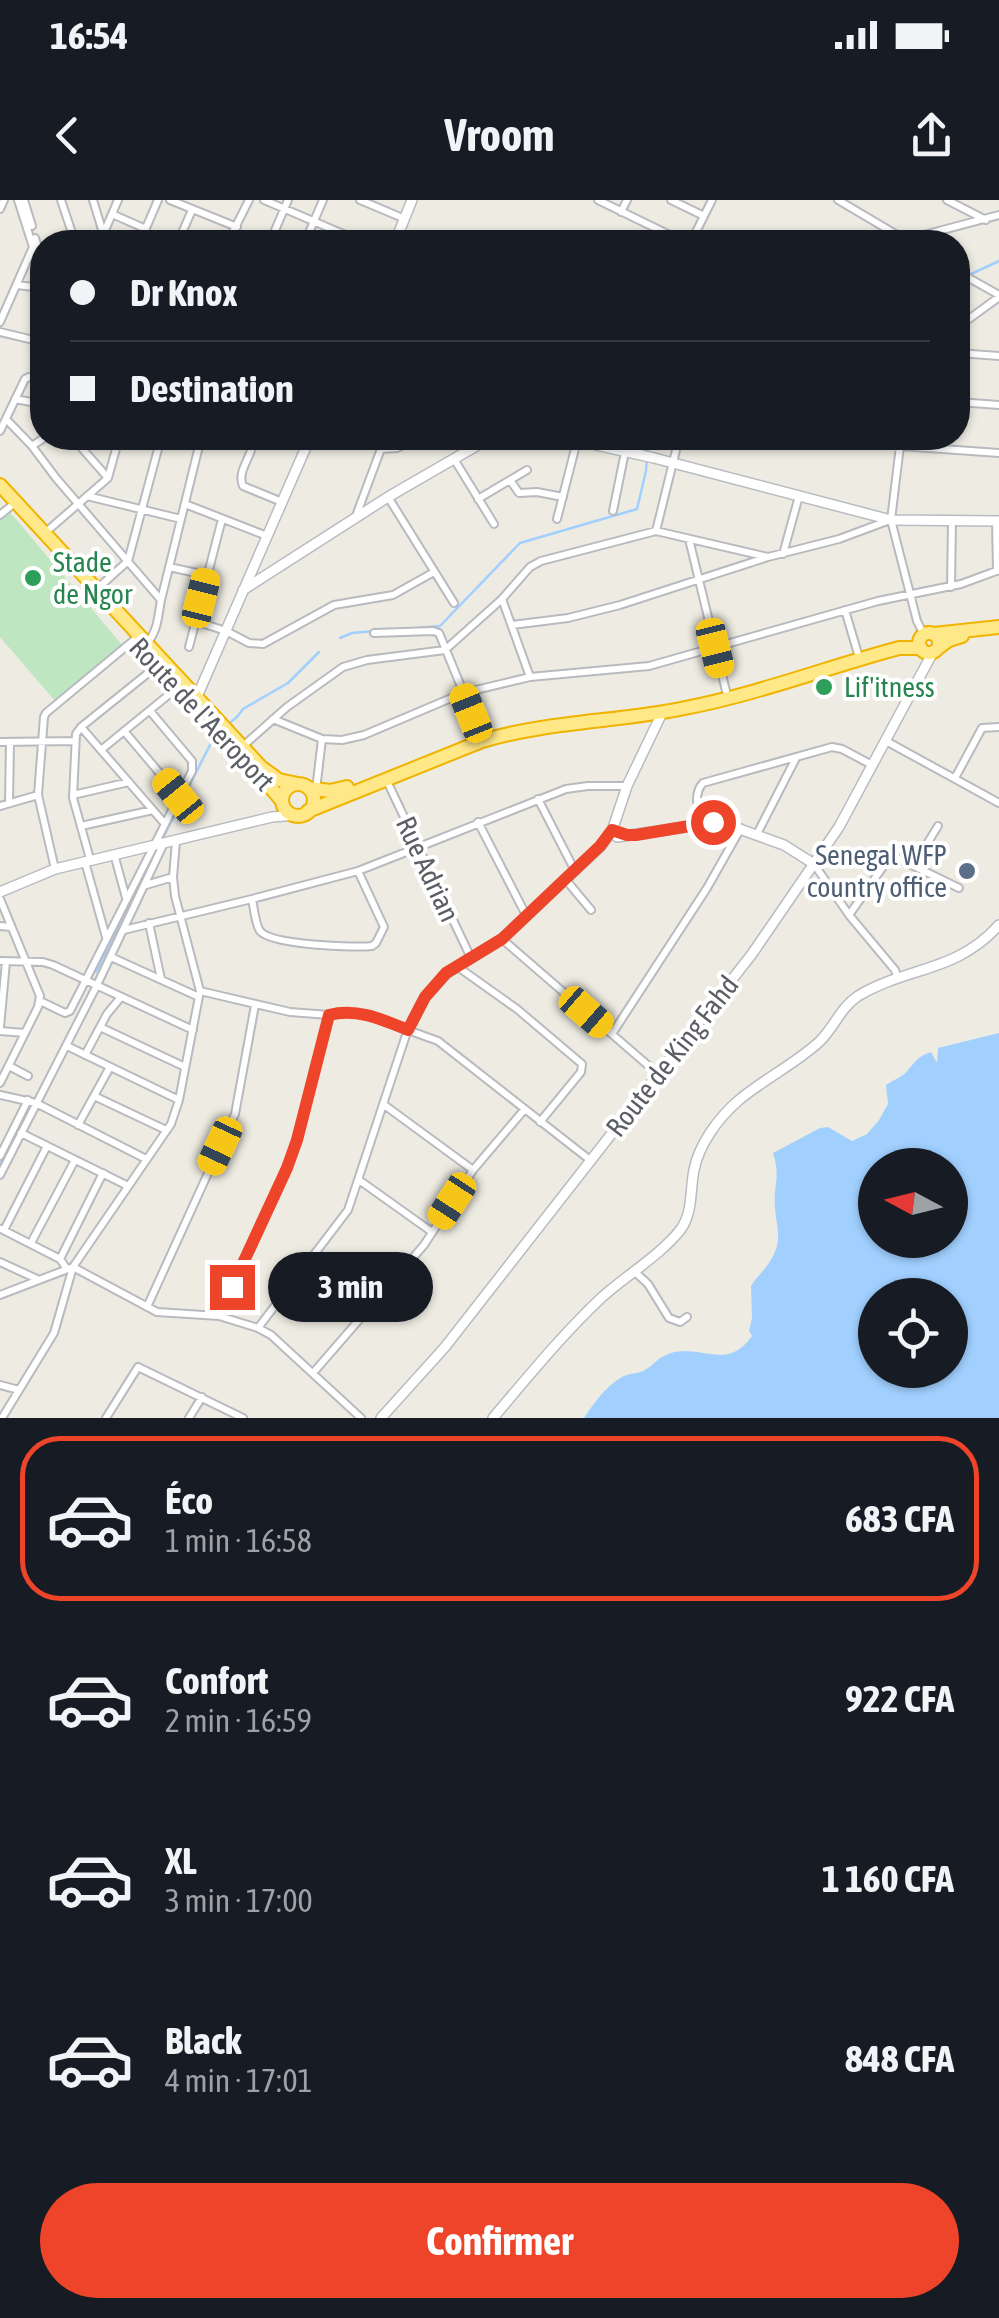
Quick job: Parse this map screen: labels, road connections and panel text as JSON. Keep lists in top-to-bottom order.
{
  "streets": {
    "highway": ["Route de l'Aeroport"],
    "street": ["Rue Adrian", "Route de King Fahd"]
  },
  "places": ["Stade de Ngor", "Lif'itness", "Senegal WFP country office"],
  "north": "left",
  "page": {
    "status": "16:54",
    "header": "Vroom",
    "banner": ["Dr Knox", "Destination"],
    "bubble": "3 min",
    "list": [
      {
        "name": "Éco",
        "note": "1 min · 16:58",
        "value": "683 CFA"
      },
      {
        "name": "Confort",
        "note": "2 min · 16:59",
        "value": "922 CFA"
      },
      {
        "name": "XL",
        "note": "3 min · 17:00",
        "value": "1 160 CFA"
      },
      {
        "name": "Black",
        "note": "4 min · 17:01",
        "value": "848 CFA"
      }
    ],
    "buttons": "Confirmer"
  }
}
